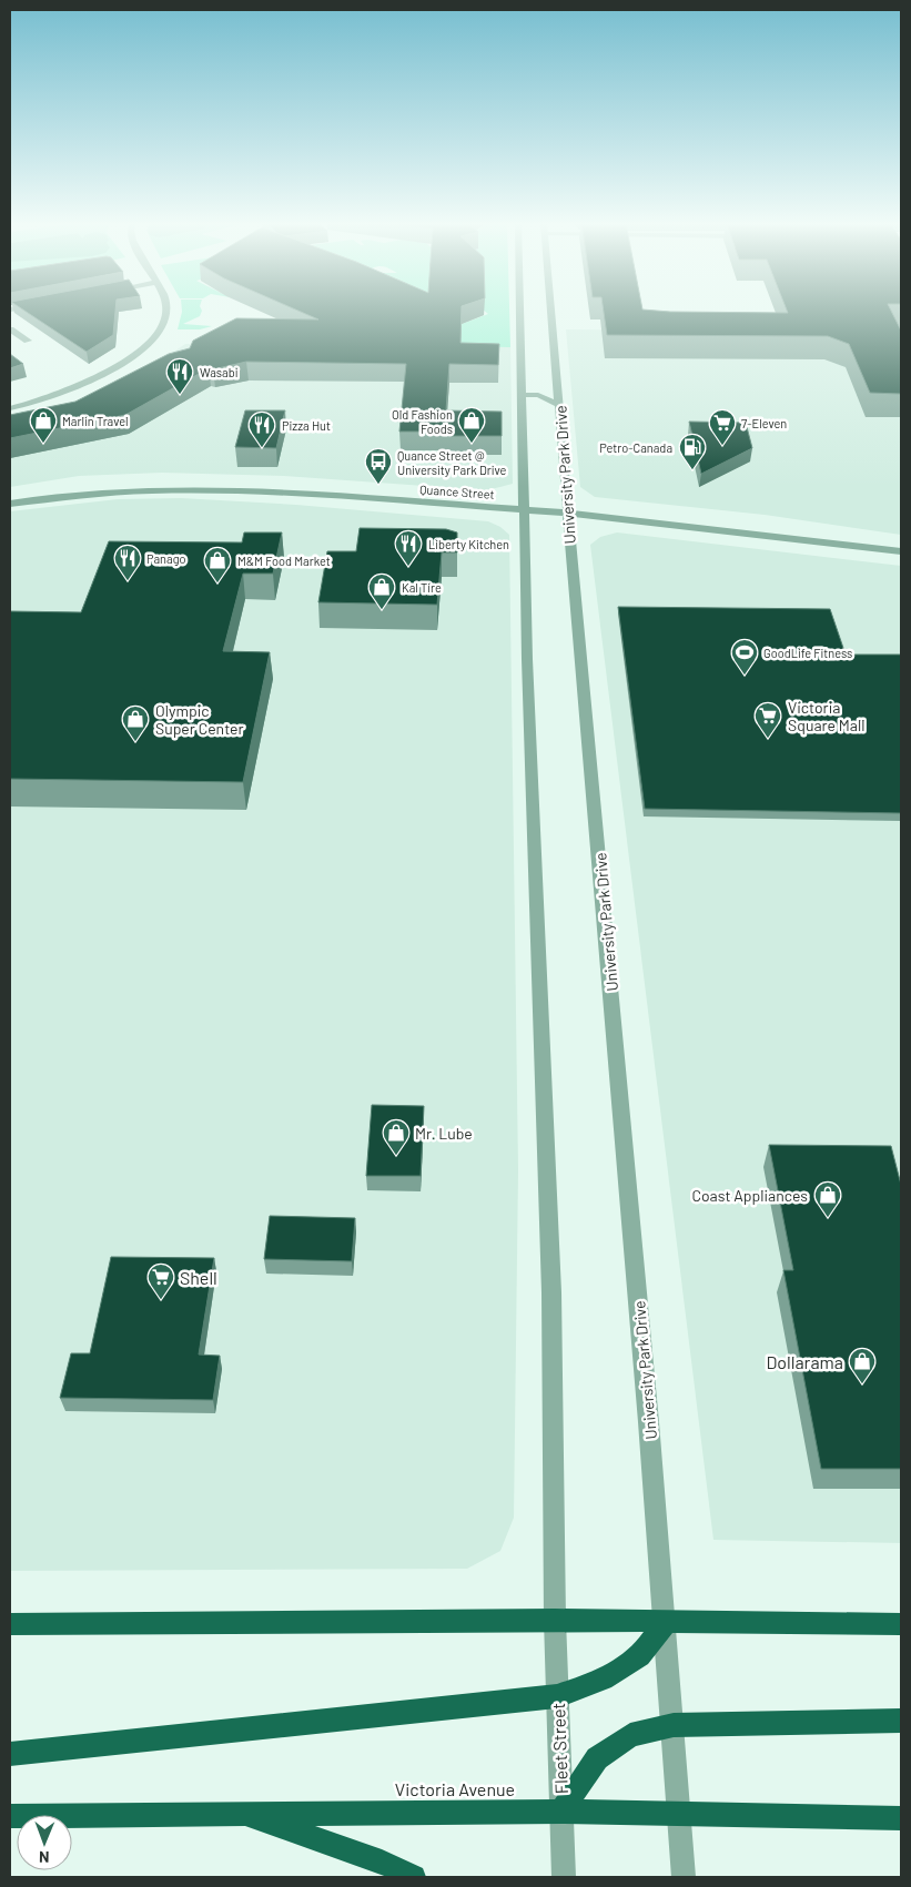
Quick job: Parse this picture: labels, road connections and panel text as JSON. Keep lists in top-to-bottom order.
{
  "streets": {
    "highway": ["Victoria Avenue"],
    "street": ["University Park Drive", "Quance Street", "Fleet Street"]
  },
  "crossings": [
    ["University Park Drive", "Quance Street"],
    ["Fleet Street", "Victoria Avenue"]
  ],
  "places": {
    "restaurant": [
      "Wasabi",
      "Pizza Hut",
      "Liberty Kitchen",
      "Panago"
    ],
    "shop": [
      "Marlin Travel",
      "Old Fashion Foods",
      "M&M Food Market",
      "Kal Tire",
      "Olympic Super Center",
      "Mr. Lube",
      "Coast Appliances",
      "Dollarama"
    ],
    "supermarket": ["7-Eleven", "Victoria Square Mall", "Shell"],
    "fuel station": ["Petro-Canada"],
    "bus stop": ["Quance Street @ University Park Drive"],
    "sports": ["GoodLife Fitness"]
  },
  "north": "bottom"
}
